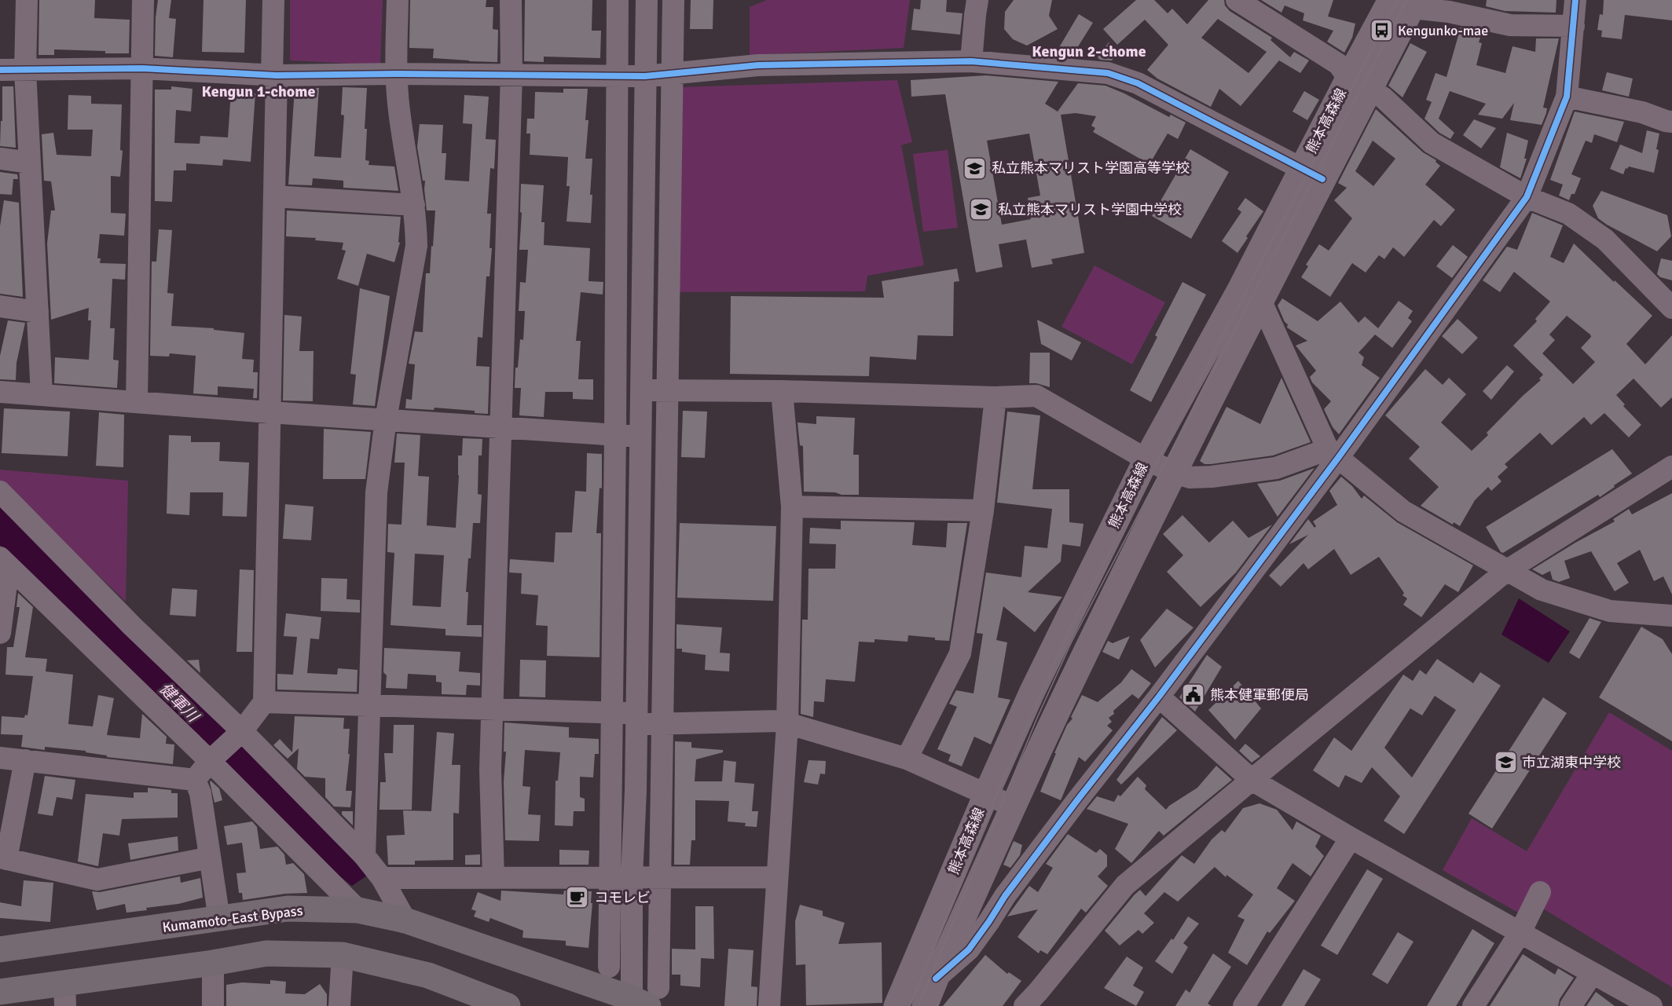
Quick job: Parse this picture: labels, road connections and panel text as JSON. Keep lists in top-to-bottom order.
{
  "streets": {
    "highway": ["Kumamoto-East Bypass"],
    "main road": ["熊本高森線"]
  },
  "districts": ["Kengun 2-chome", "Kengun 1-chome"],
  "water": ["健軍川"],
  "places": {
    "bus stop": ["Kengunko-mae"],
    "school or university": ["私立熊本マリスト学園高等学校", "私立熊本マリスト学園中学校", "市立湖東中学校"],
    "public building": ["熊本健軍郵便局"],
    "cafe": ["コモレビ"]
  }
}
